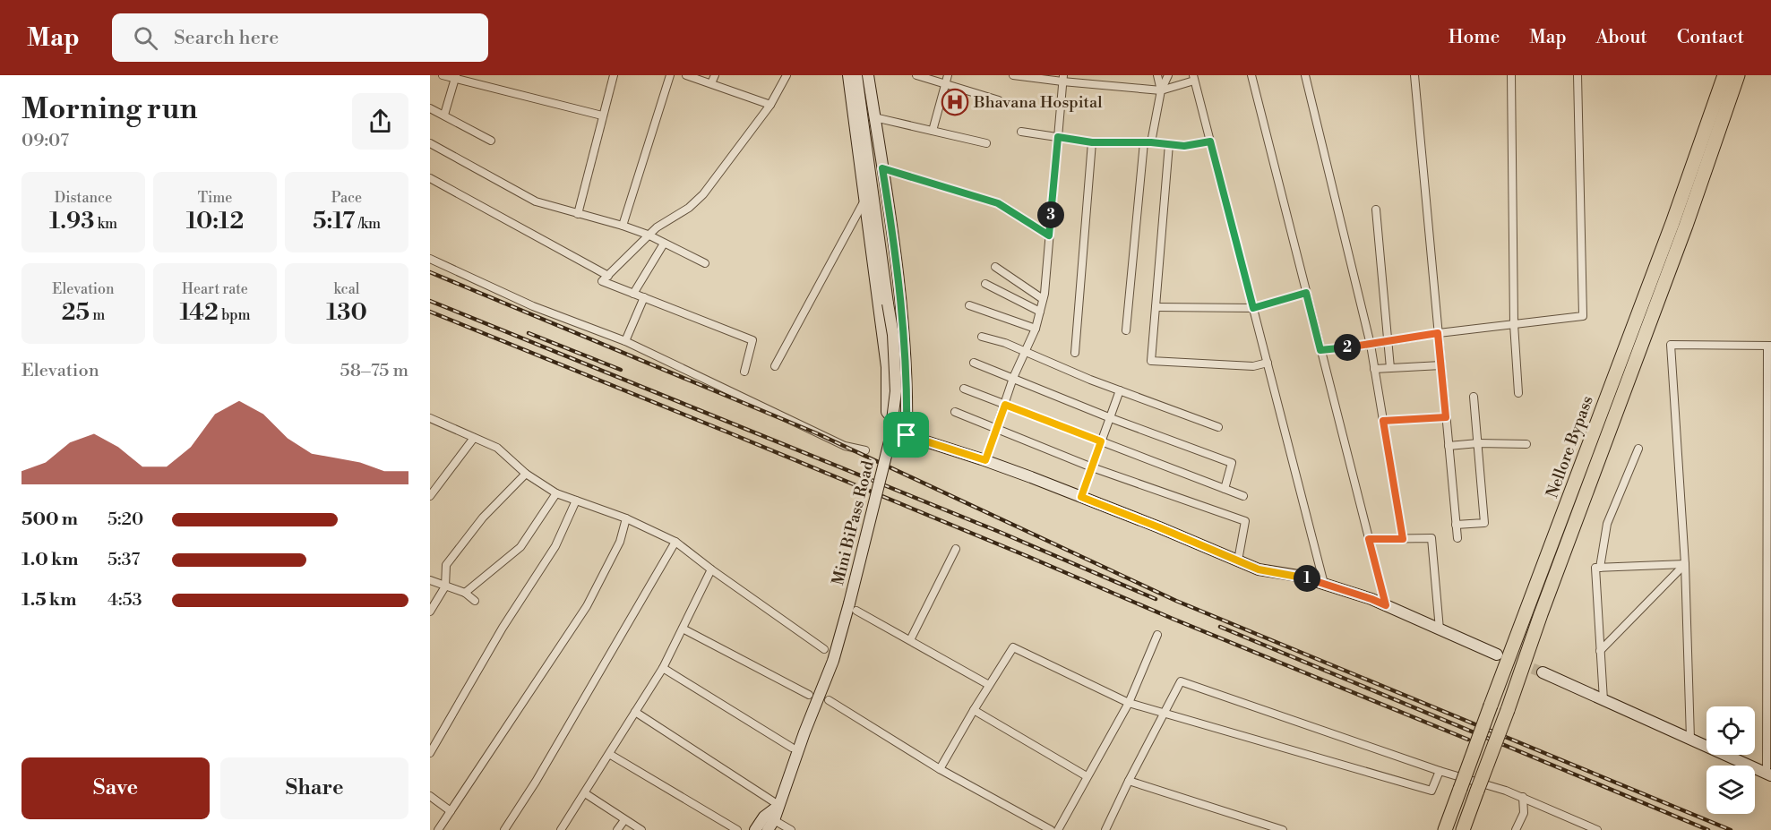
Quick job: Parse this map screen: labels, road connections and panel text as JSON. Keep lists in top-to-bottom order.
{
  "streets": {
    "highway": ["Nellore Bypass"],
    "street": ["Mini BiPass Road"]
  },
  "places": {
    "hospital": ["Bhavana Hospital"]
  },
  "page": {
    "header": "Map",
    "search": "Search here",
    "nav": [
      "Home",
      "Map",
      "About",
      "Contact"
    ],
    "heading": ["Morning run", "09:07"],
    "stats": [
      ["Distance", "1.93 km"],
      ["Time", "10:12"],
      ["Pace", "5:17 /km"],
      ["Elevation", "25 m"],
      ["Heart rate", "142 bpm"],
      ["kcal", "130"]
    ],
    "pins": ["3", "2", "1"],
    "chart": ["Elevation", "58–75 m"],
    "list": [
      {
        "name": "500 m",
        "note": "5:20"
      },
      {
        "name": "1.0 km",
        "note": "5:37"
      },
      {
        "name": "1.5 km",
        "note": "4:53"
      }
    ],
    "buttons": ["Save", "Share"]
  }
}
